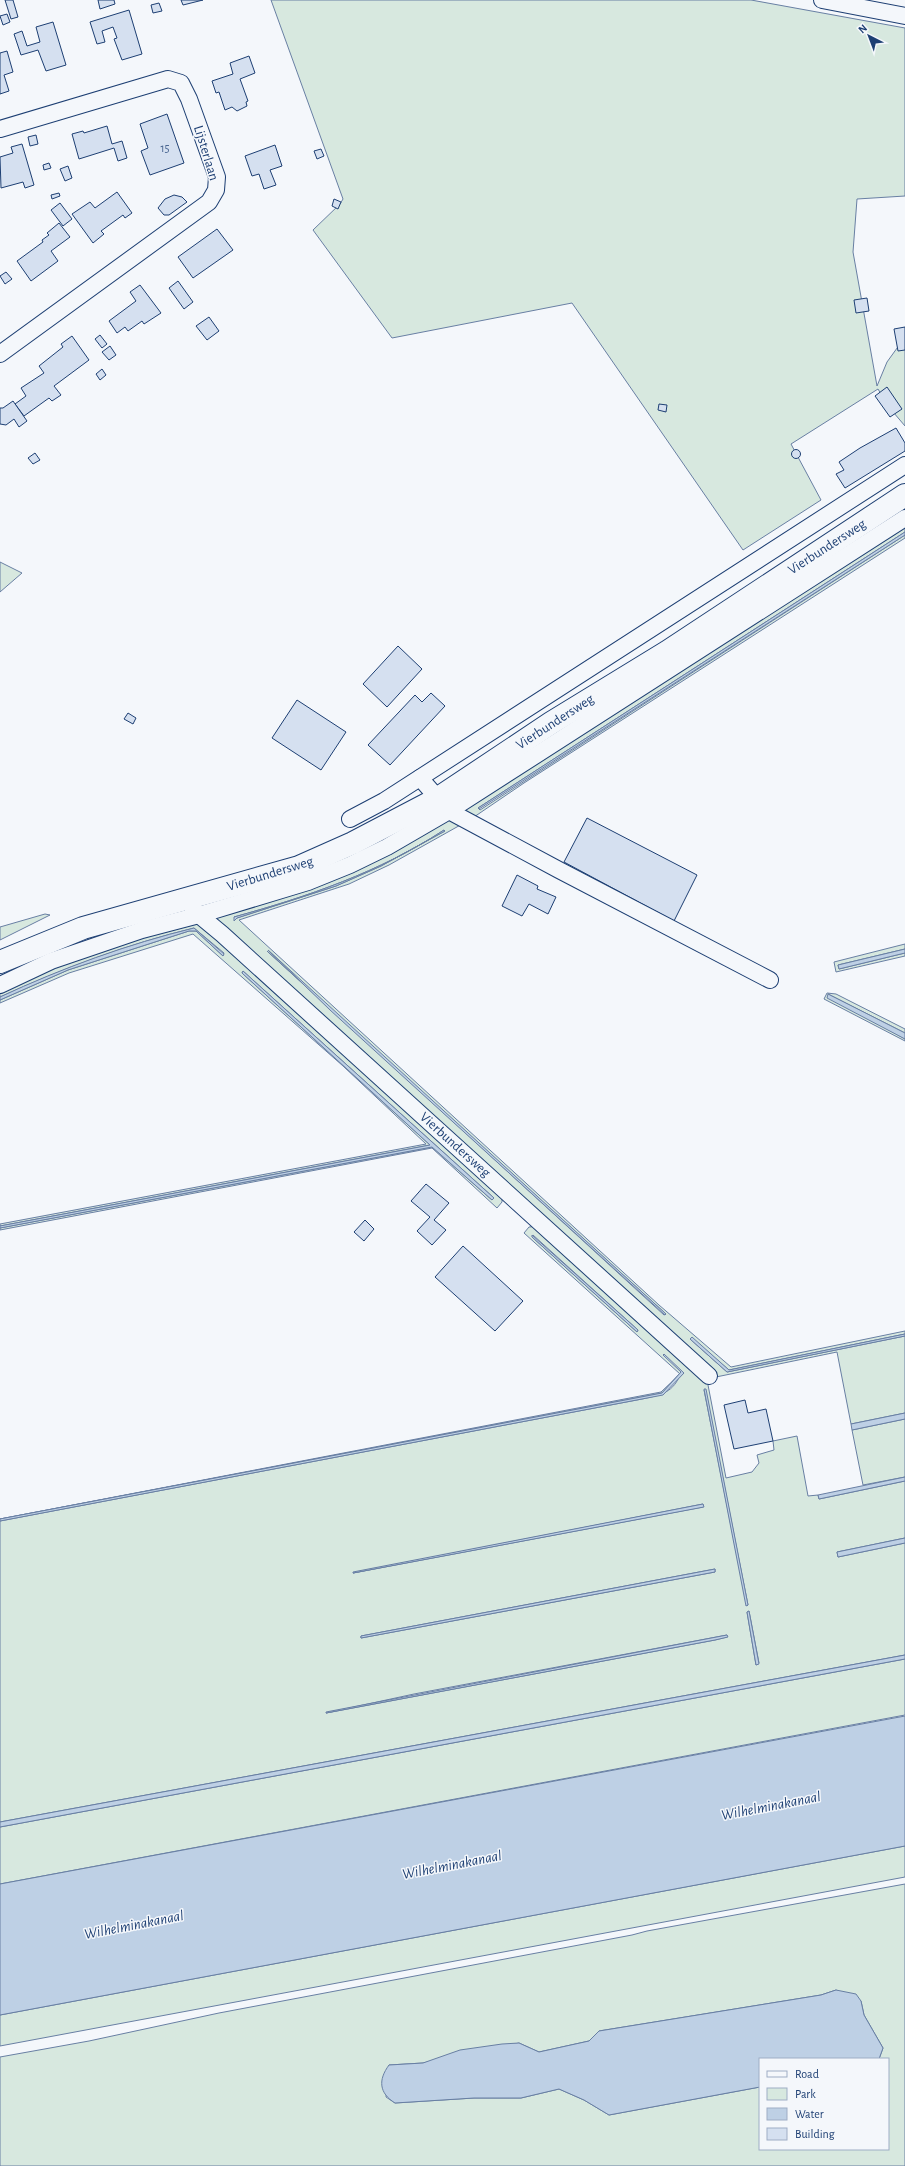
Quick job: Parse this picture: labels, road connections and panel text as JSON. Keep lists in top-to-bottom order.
{
  "streets": {
    "main road": ["Vierbundersweg"],
    "street": ["Lijsterlaan"]
  },
  "water": ["Wilhelminakanaal"],
  "house_numbers": ["15"],
  "legend": [
    "Road",
    "Park",
    "Water",
    "Building"
  ],
  "north": "top left"
}
